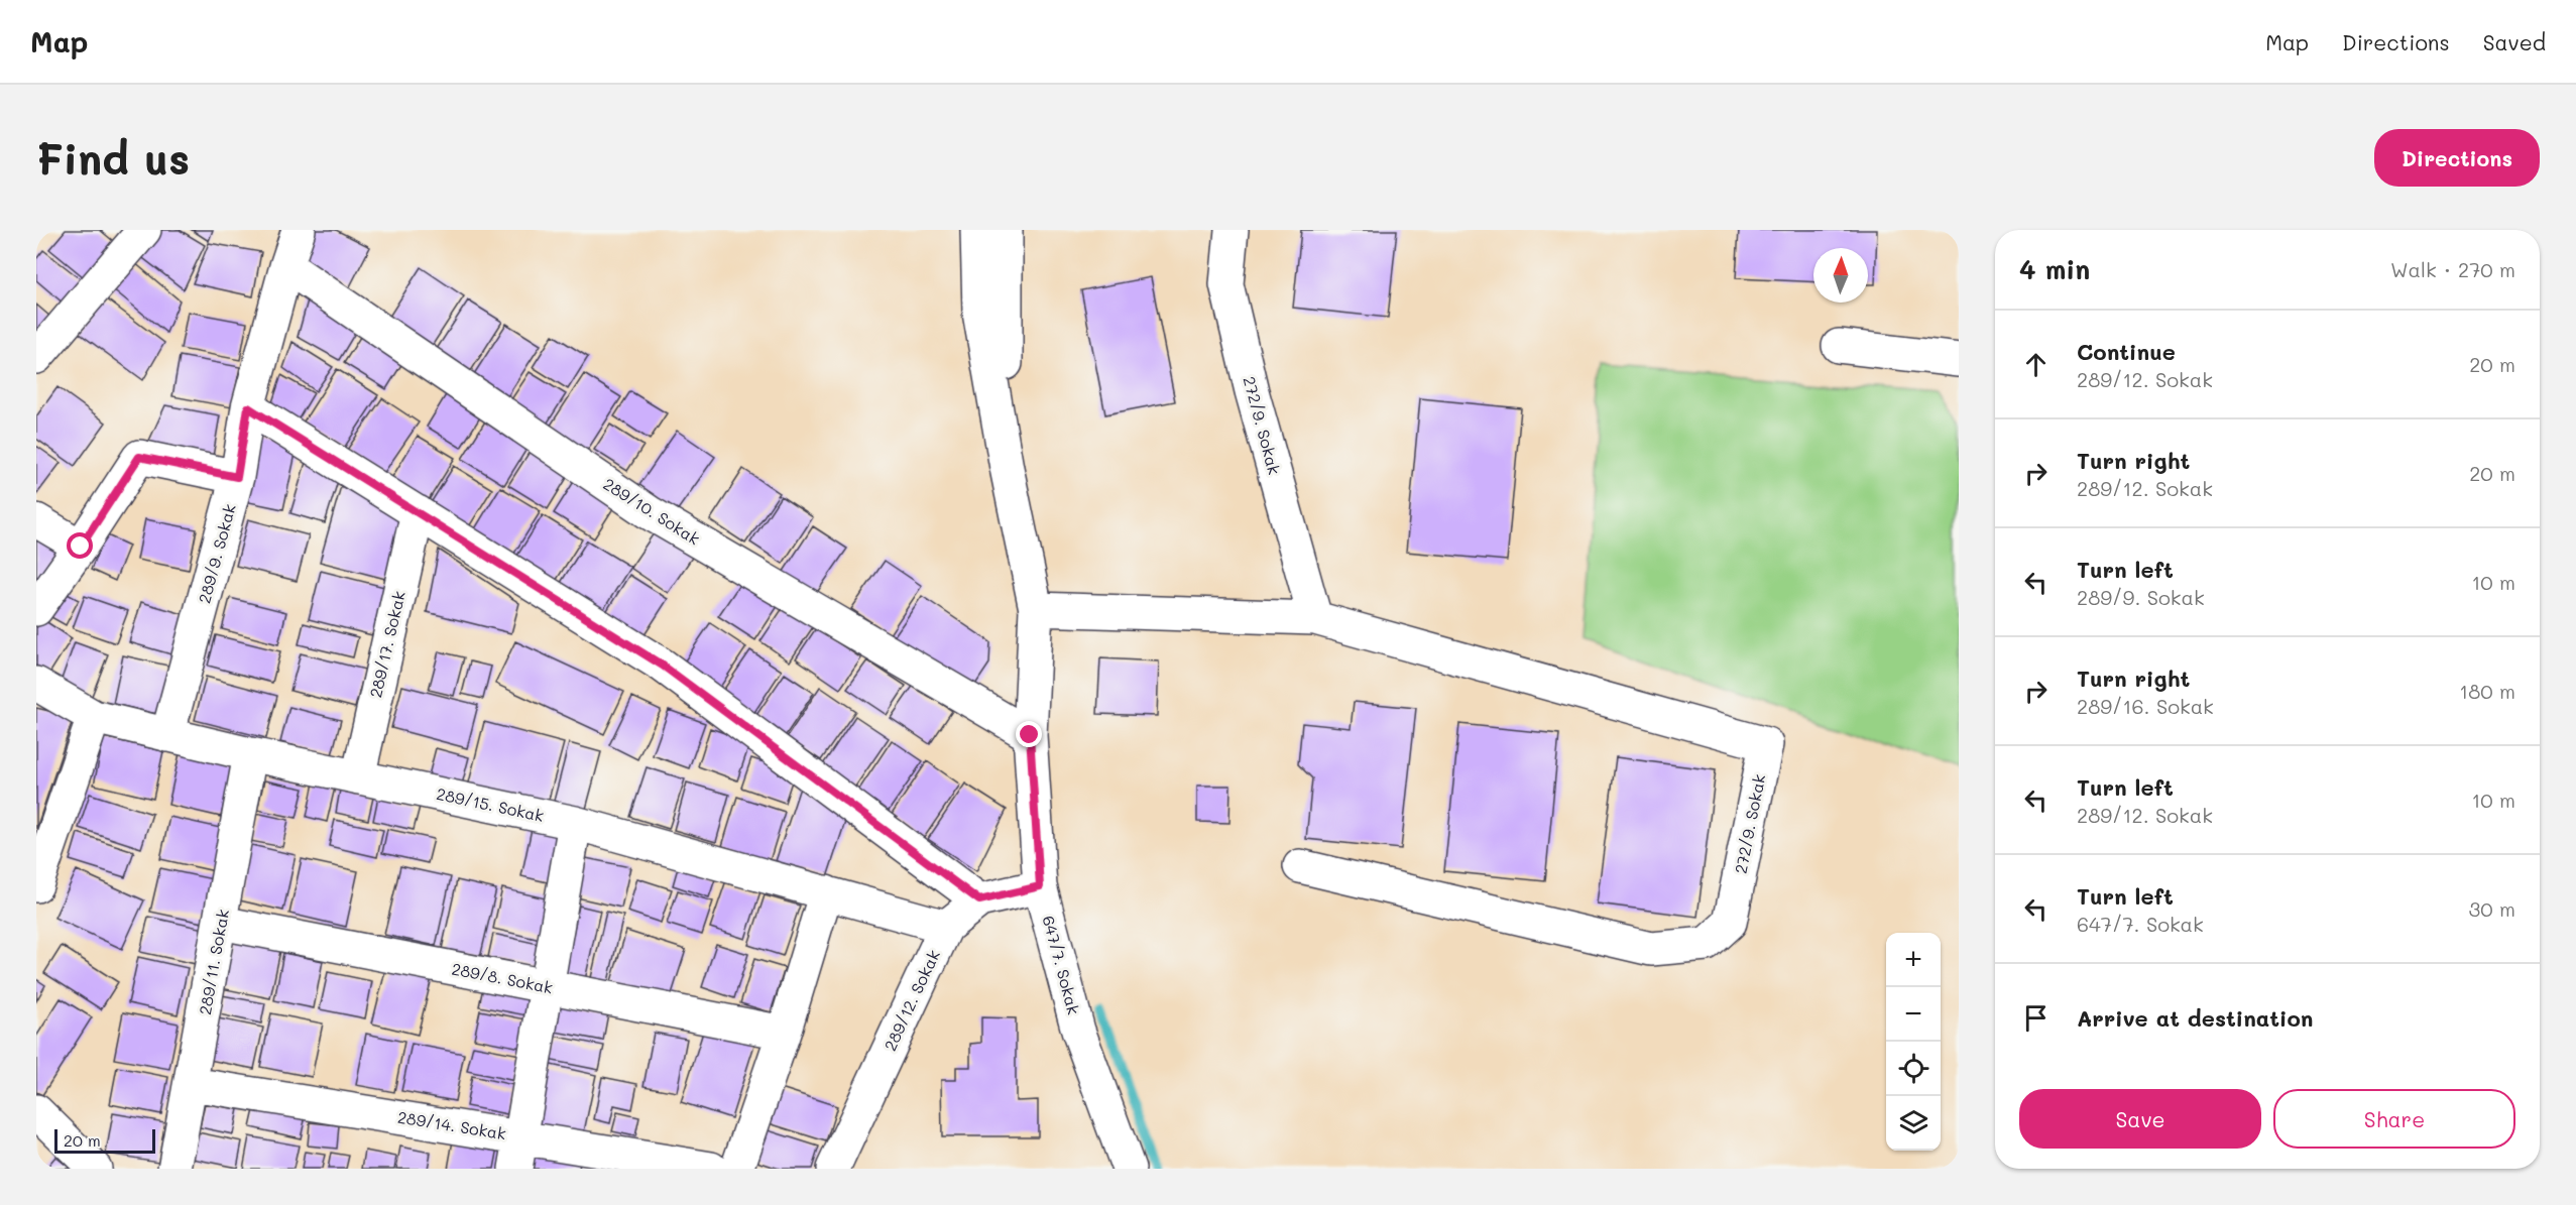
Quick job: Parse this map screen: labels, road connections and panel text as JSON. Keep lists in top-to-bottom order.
{
  "streets": {
    "street": [
      "272/9. Sokak",
      "289/10. Sokak",
      "289/9. Sokak",
      "289/17. Sokak",
      "289/15. Sokak",
      "289/11. Sokak",
      "647/7. Sokak",
      "289/8. Sokak",
      "289/12. Sokak",
      "289/14. Sokak"
    ]
  },
  "crossings": [
    ["272/9. Sokak", "647/7. Sokak"],
    ["289/10. Sokak", "289/9. Sokak"],
    ["289/10. Sokak", "647/7. Sokak"],
    ["289/9. Sokak", "289/15. Sokak"],
    ["289/17. Sokak", "289/15. Sokak"],
    ["289/15. Sokak", "289/11. Sokak"],
    ["289/15. Sokak", "289/12. Sokak"],
    ["289/11. Sokak", "289/8. Sokak"],
    ["289/11. Sokak", "289/14. Sokak"],
    ["647/7. Sokak", "289/12. Sokak"]
  ],
  "scale_bar": "20 m",
  "north": "top",
  "page": {
    "header": "Map",
    "nav": ["Map", "Directions", "Saved"],
    "buttons": [
      "Directions",
      ["Save", "Share"]
    ],
    "title": "Find us",
    "heading": ["4 min", "Walk · 270 m"],
    "list": [
      ["Continue", "289/12. Sokak", "20 m"],
      ["Turn right", "289/12. Sokak", "20 m"],
      ["Turn left", "289/9. Sokak", "10 m"],
      ["Turn right", "289/16. Sokak", "180 m"],
      ["Turn left", "289/12. Sokak", "10 m"],
      ["Turn left", "647/7. Sokak", "30 m"],
      "Arrive at destination"
    ],
    "map_buttons": ["+", "−"],
    "scale": "20 m"
  }
}
